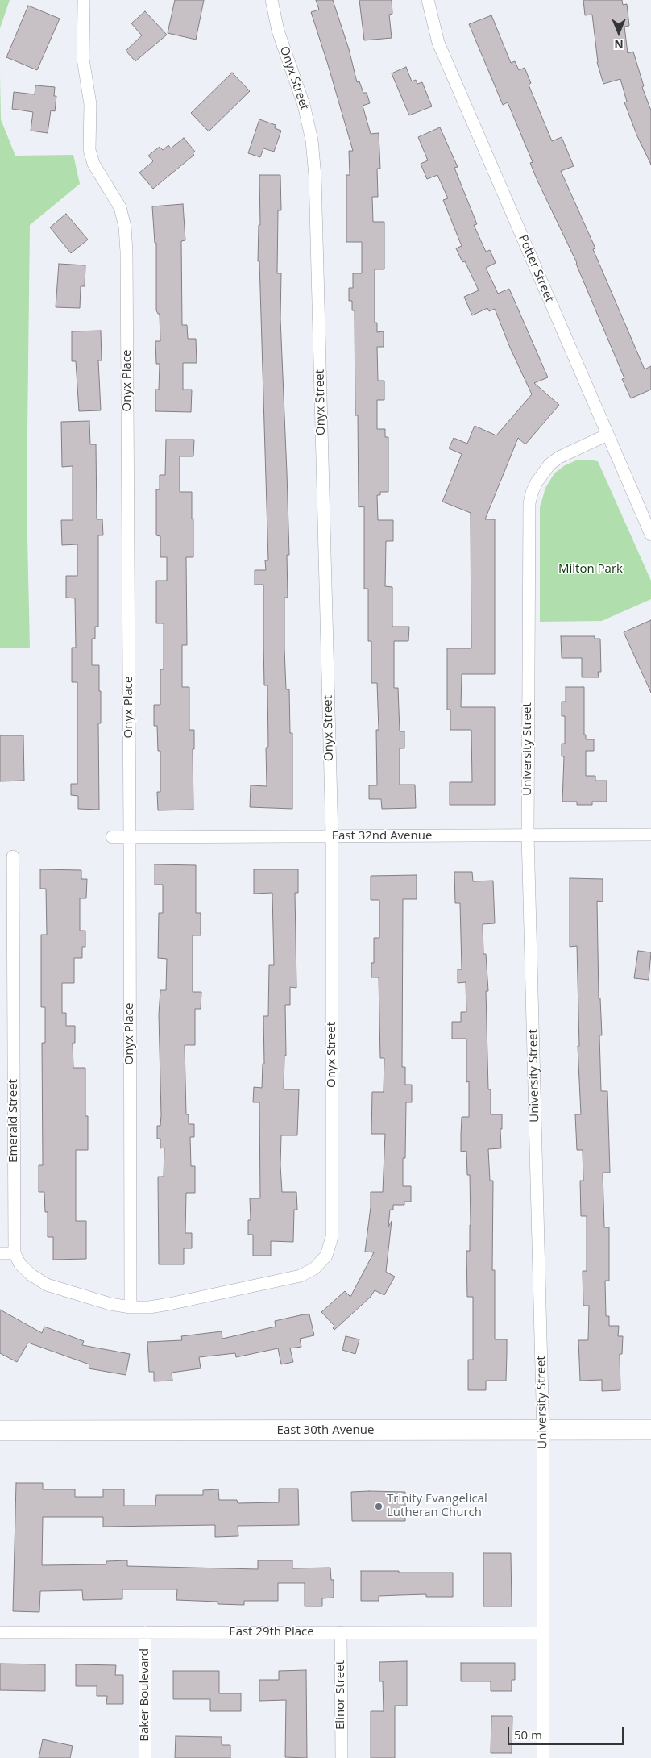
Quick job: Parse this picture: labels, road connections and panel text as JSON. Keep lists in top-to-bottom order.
{
  "streets": {
    "main road": ["East 30th Avenue"],
    "street": [
      "Onyx Street",
      "Potter Street",
      "Onyx Place",
      "University Street",
      "East 32nd Avenue",
      "Emerald Street",
      "East 29th Place",
      "Baker Boulevard",
      "Elinor Street"
    ]
  },
  "crossings": [
    ["Onyx Street", "Onyx Place"],
    ["Onyx Street", "East 32nd Avenue"],
    ["Potter Street", "University Street"],
    ["Onyx Place", "East 32nd Avenue"],
    ["University Street", "East 32nd Avenue"],
    ["University Street", "East 30th Avenue"],
    ["University Street", "East 29th Place"],
    ["East 29th Place", "Baker Boulevard"],
    ["East 29th Place", "Elinor Street"]
  ],
  "parks": ["Milton Park"],
  "places": ["Trinity Evangelical Lutheran Church"],
  "scale_bar": "50 m",
  "north": "bottom"
}
